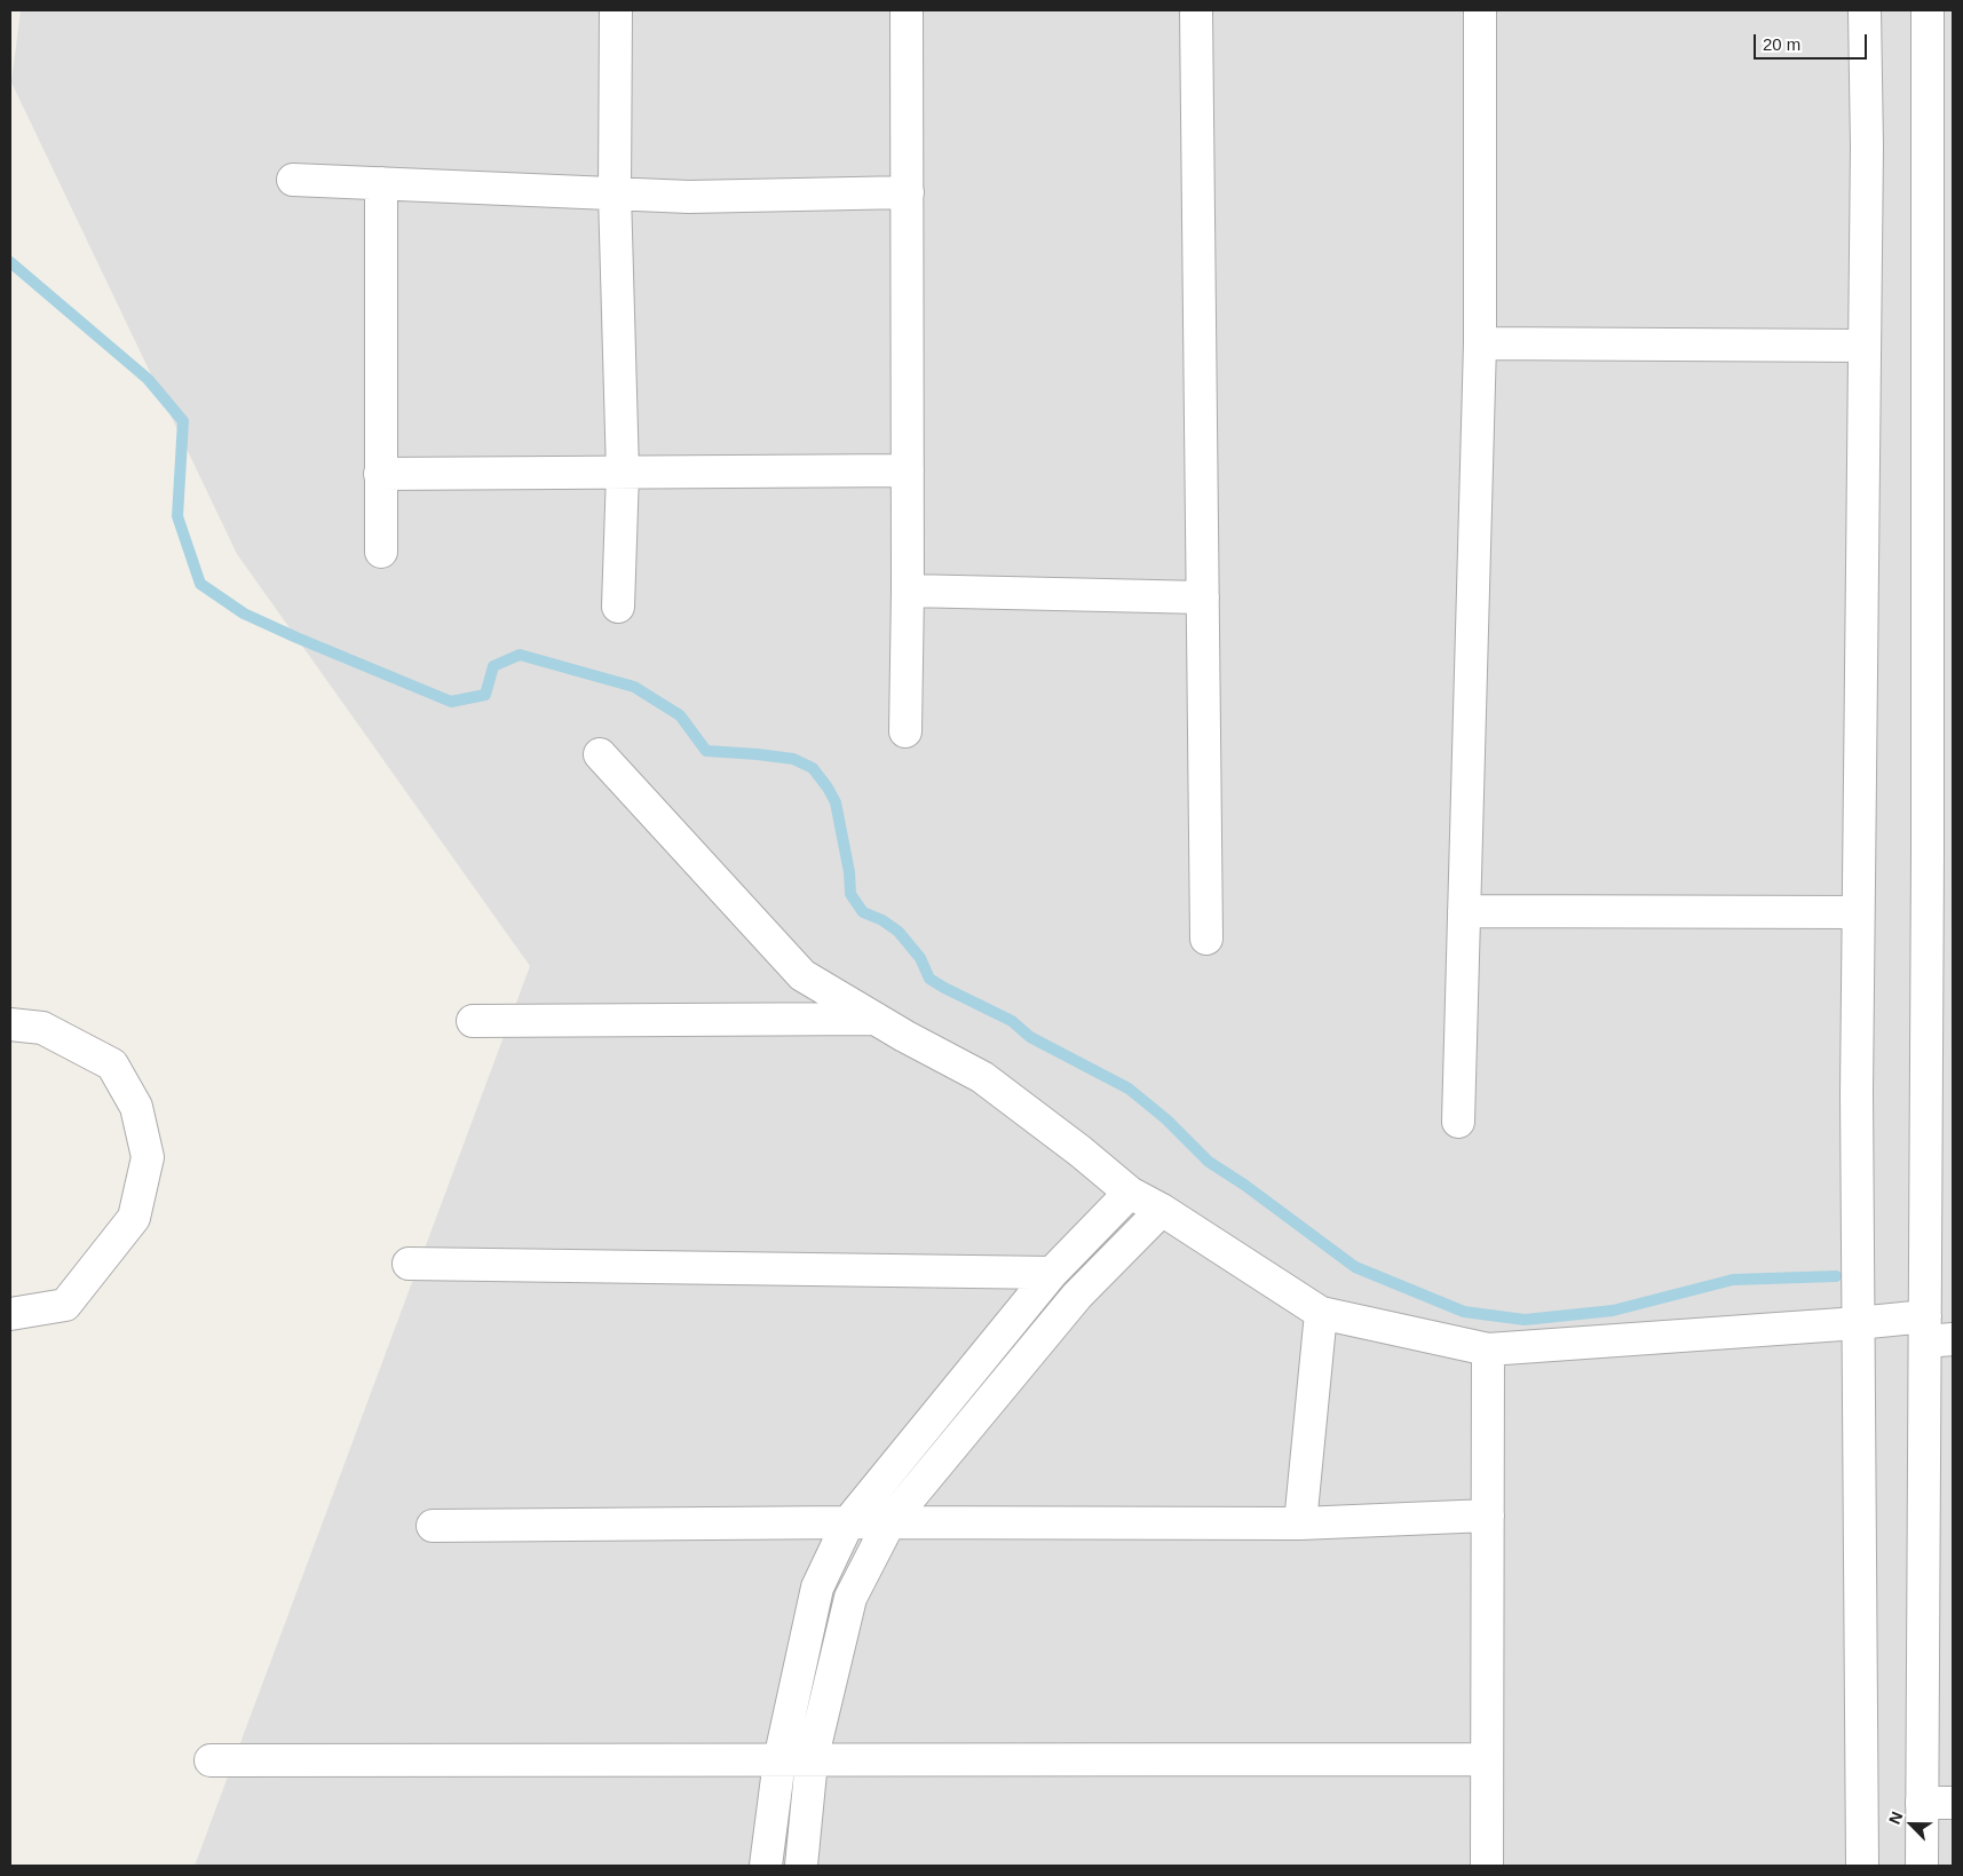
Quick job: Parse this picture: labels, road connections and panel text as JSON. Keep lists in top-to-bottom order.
{
  "scale_bar": "20 m",
  "north": "top left"
}
